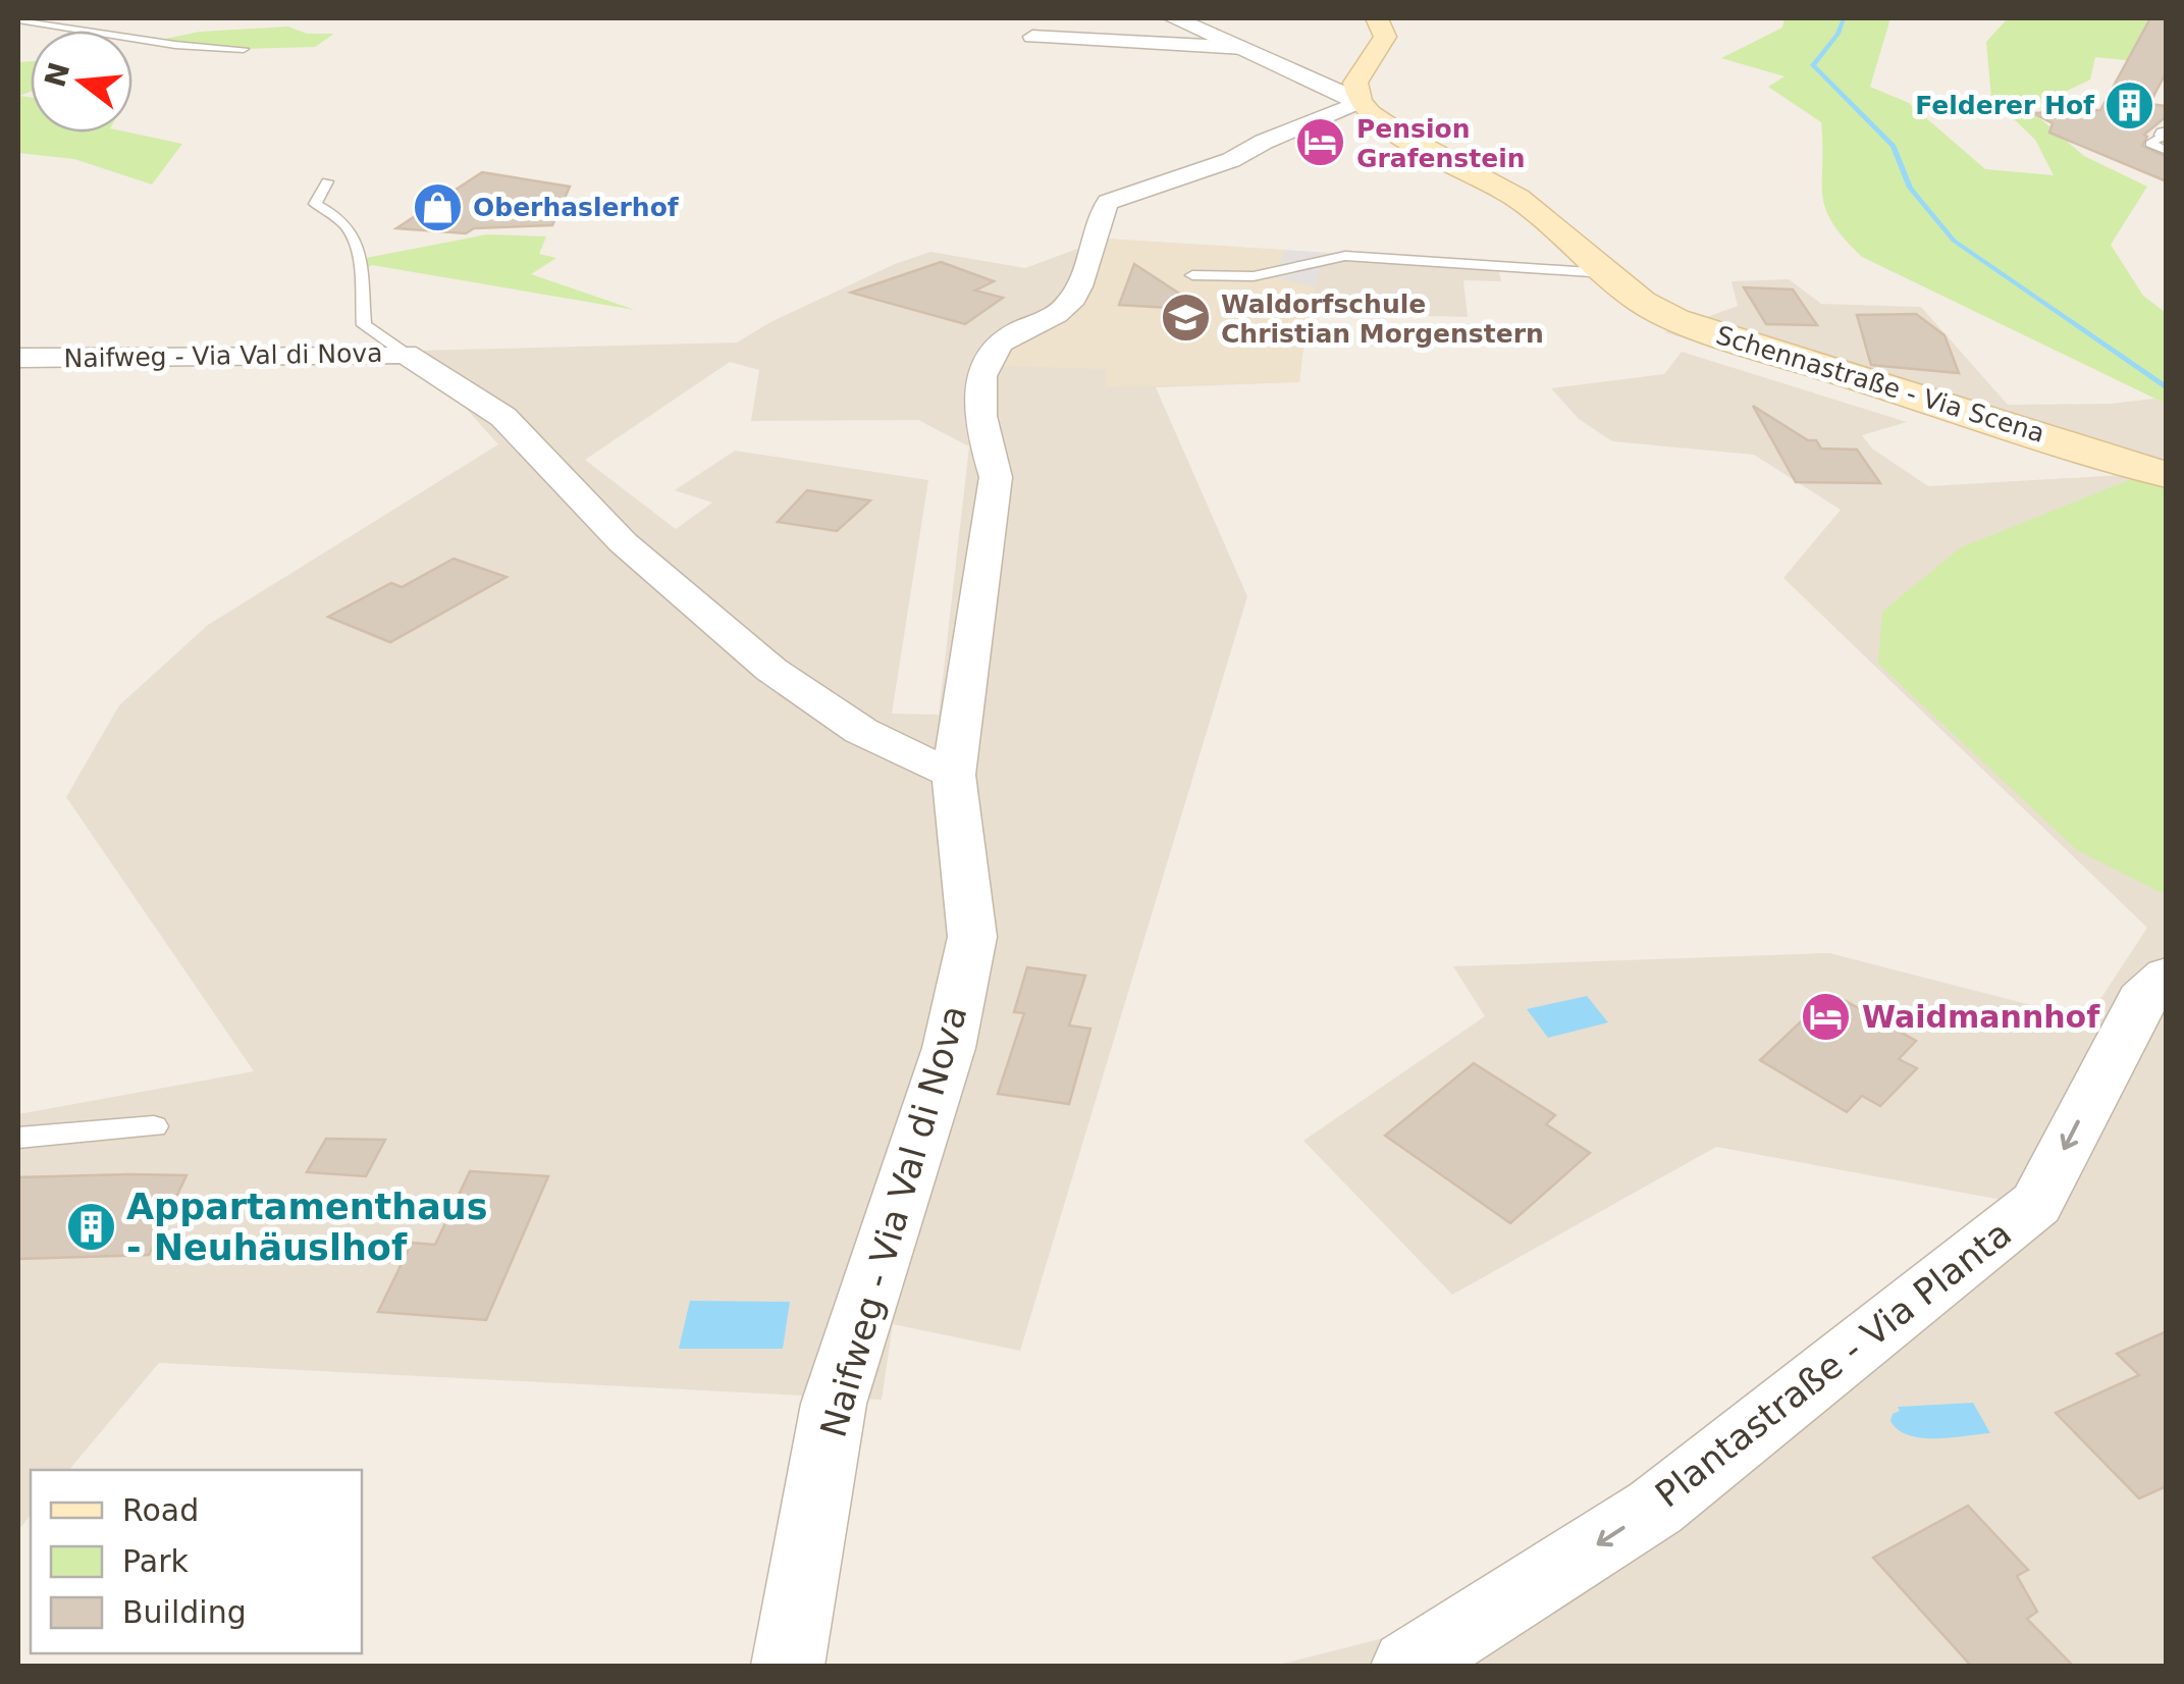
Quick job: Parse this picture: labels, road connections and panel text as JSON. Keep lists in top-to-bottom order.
{
  "streets": {
    "main road": ["Schennastraße - Via Scena"],
    "street": ["Naifweg - Via Val di Nova", "Plantastraße - Via Planta"]
  },
  "crossings": [
    ["Naifweg - Via Val di Nova", "Schennastraße - Via Scena"]
  ],
  "one_way": ["Plantastraße - Via Planta"],
  "places": {
    "building": ["Felderer Hof", "Appartamenthaus - Neuhäuslhof"],
    "hotel": ["Pension Grafenstein", "Waidmannhof"],
    "shop": ["Oberhaslerhof"],
    "school or university": ["Waldorfschule Christian Morgenstern"]
  },
  "legend": ["Road", "Park", "Building"],
  "north": "left"
}
